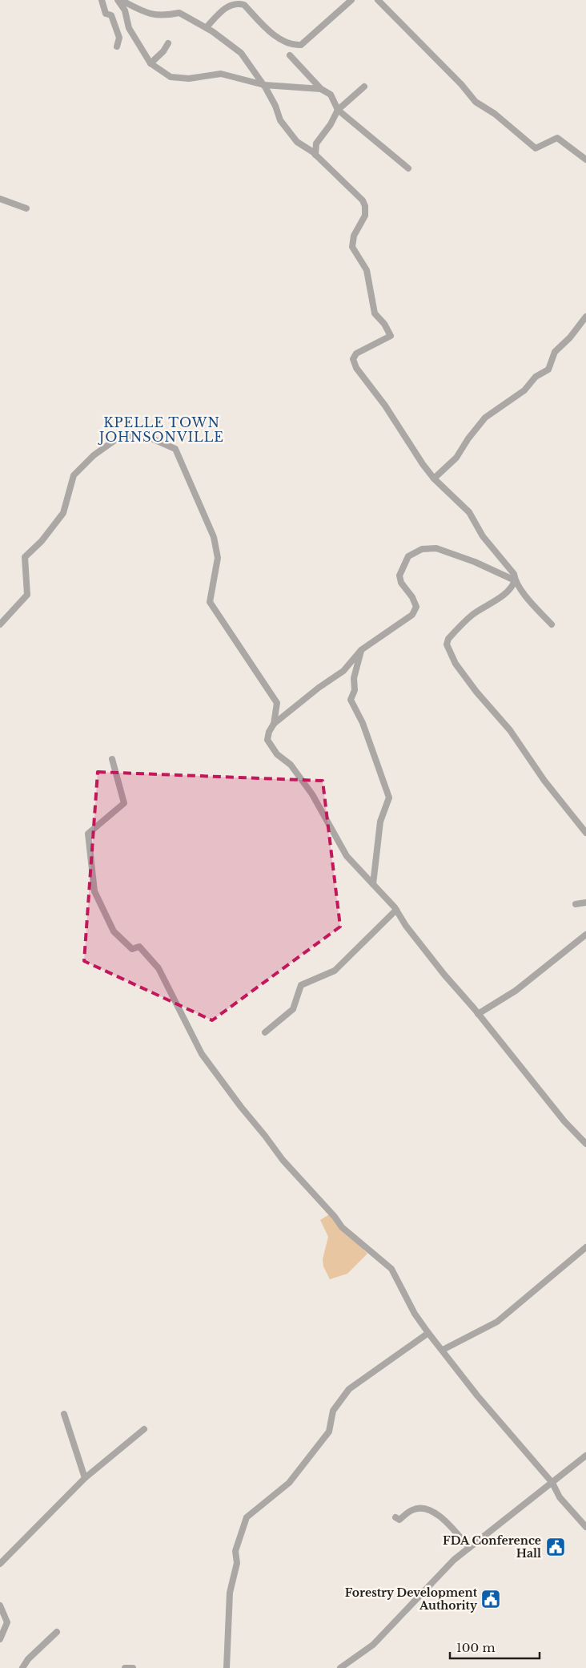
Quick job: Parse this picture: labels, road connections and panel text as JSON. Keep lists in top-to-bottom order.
{
  "districts": ["KPELLE TOWN JOHNSONVILLE"],
  "places": {
    "public building": ["FDA Conference Hall", "Forestry Development Authority"]
  },
  "scale_bar": "100 m"
}
